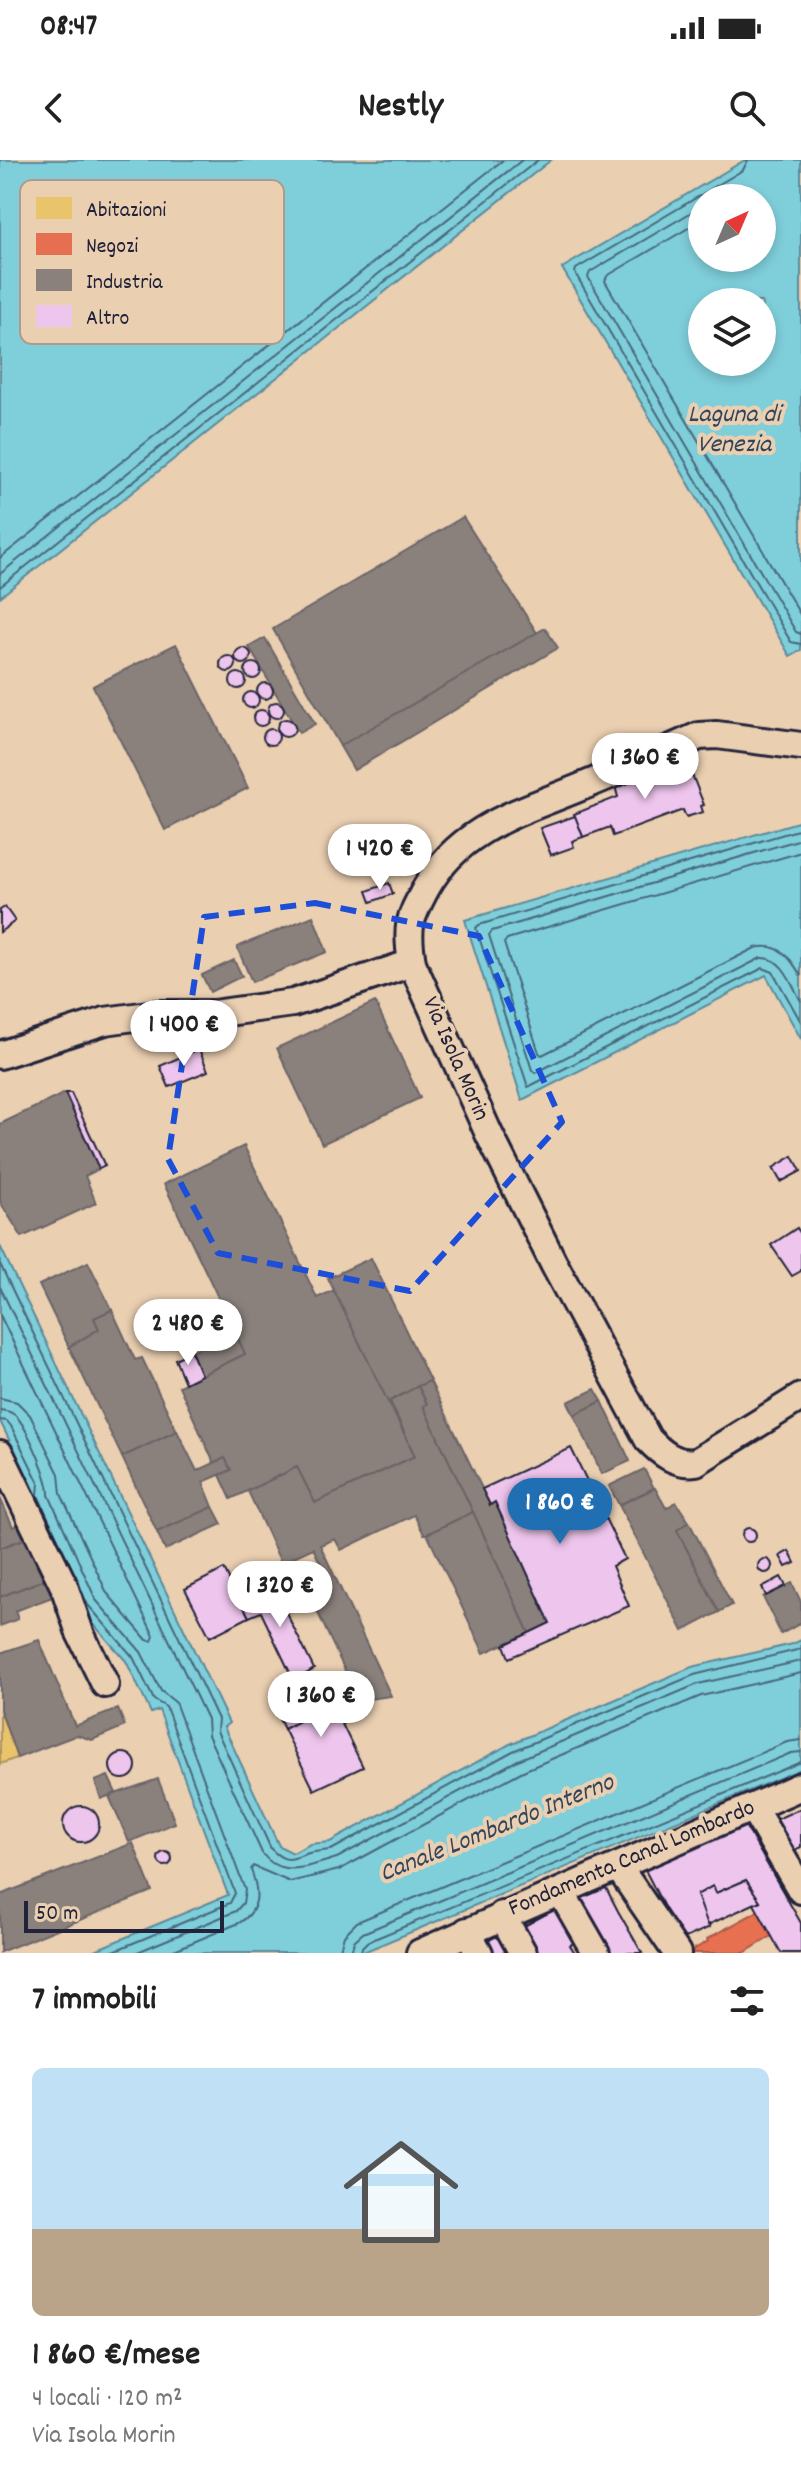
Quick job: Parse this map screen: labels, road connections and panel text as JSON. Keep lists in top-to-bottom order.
{
  "streets": {
    "street": ["Via Isola Morin", "Fondamenta Canal Lombardo"]
  },
  "water": ["Laguna di Venezia", "Canale Lombardo Interno"],
  "legend": [
    "Abitazioni",
    "Negozi",
    "Industria",
    "Altro"
  ],
  "scale_bar": "50 m",
  "north": "top right",
  "page": {
    "status": "08:47",
    "header": "Nestly",
    "price": [
      "1 360 €",
      "1 420 €",
      "1 400 €",
      "2 480 €",
      "1 860 €",
      "1 320 €",
      "1 360 €"
    ],
    "scale": "50 m",
    "heading": "7 immobili",
    "list": [
      {
        "name": "1 860 €/mese",
        "note": "4 locali · 120 m² · Via Isola Morin"
      }
    ]
  }
}
